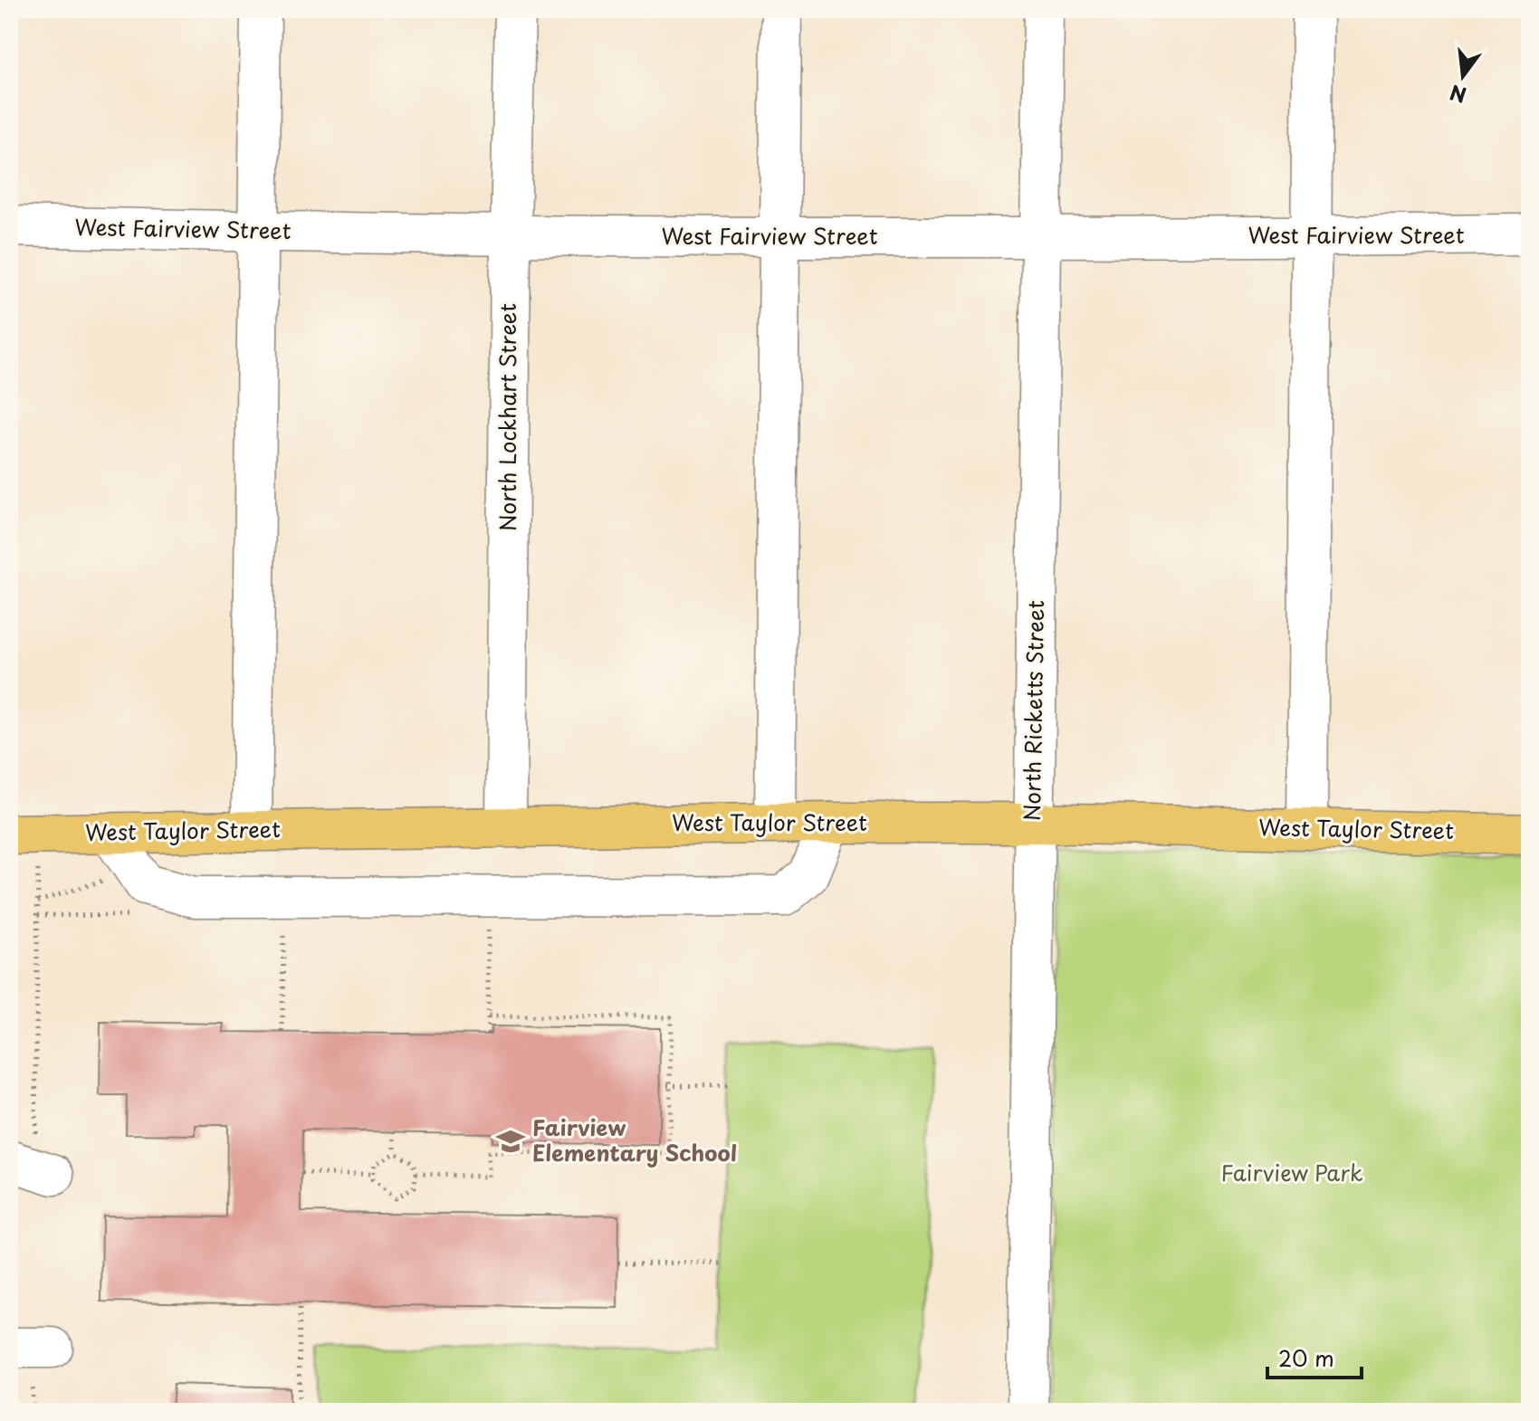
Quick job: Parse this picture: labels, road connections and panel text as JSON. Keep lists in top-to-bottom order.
{
  "streets": {
    "main road": ["West Taylor Street"],
    "street": ["West Fairview Street", "North Lockhart Street", "North Ricketts Street"]
  },
  "crossings": [
    ["West Fairview Street", "North Lockhart Street"],
    ["West Fairview Street", "North Ricketts Street"],
    ["North Lockhart Street", "West Taylor Street"],
    ["North Ricketts Street", "West Taylor Street"]
  ],
  "parks": ["Fairview Park"],
  "places": {
    "school or university": ["Fairview Elementary School"]
  },
  "scale_bar": "20 m",
  "north": "bottom"
}
